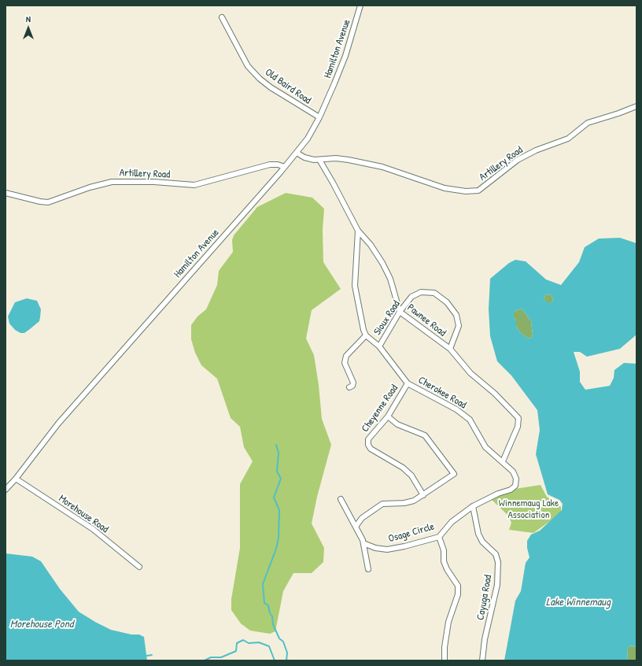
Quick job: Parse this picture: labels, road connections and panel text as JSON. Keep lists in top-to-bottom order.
{
  "streets": {
    "street": [
      "Hamilton Avenue",
      "Old Baird Road",
      "Artillery Road",
      "Sioux Road",
      "Pawnee Road",
      "Cherokee Road",
      "Cheyenne Road",
      "Morehouse Road",
      "Osage Circle",
      "Cayuga Road"
    ]
  },
  "crossings": [
    ["Hamilton Avenue", "Old Baird Road"],
    ["Hamilton Avenue", "Artillery Road"],
    ["Hamilton Avenue", "Morehouse Road"],
    ["Artillery Road", "Pawnee Road"],
    ["Sioux Road", "Pawnee Road"],
    ["Sioux Road", "Cherokee Road"],
    ["Pawnee Road", "Cherokee Road"],
    ["Pawnee Road", "Osage Circle"],
    ["Cherokee Road", "Cheyenne Road"],
    ["Cherokee Road", "Osage Circle"],
    ["Osage Circle", "Cayuga Road"]
  ],
  "water": ["Lake Winnemaug", "Morehouse Pond"],
  "parks": ["Winnemaug Lake Association"],
  "north": "top"
}
